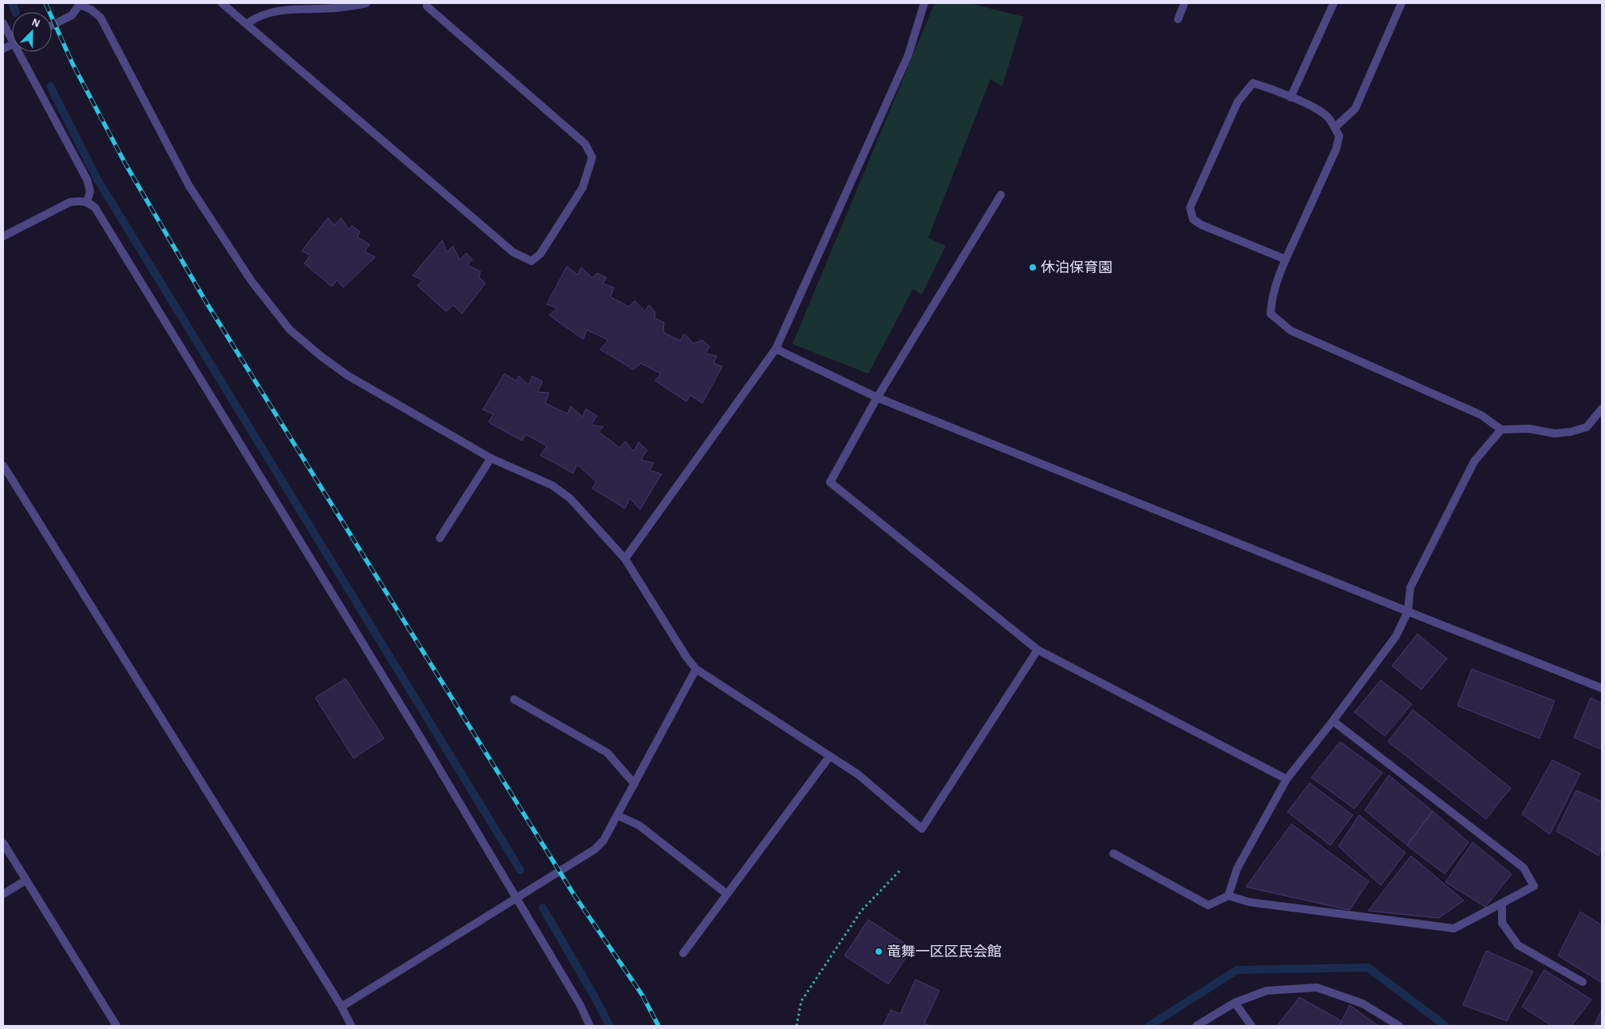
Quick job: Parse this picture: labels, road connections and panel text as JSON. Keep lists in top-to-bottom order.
{
  "places": ["休泊保育園", "竜舞一区区民会館"],
  "north": "top right"
}
